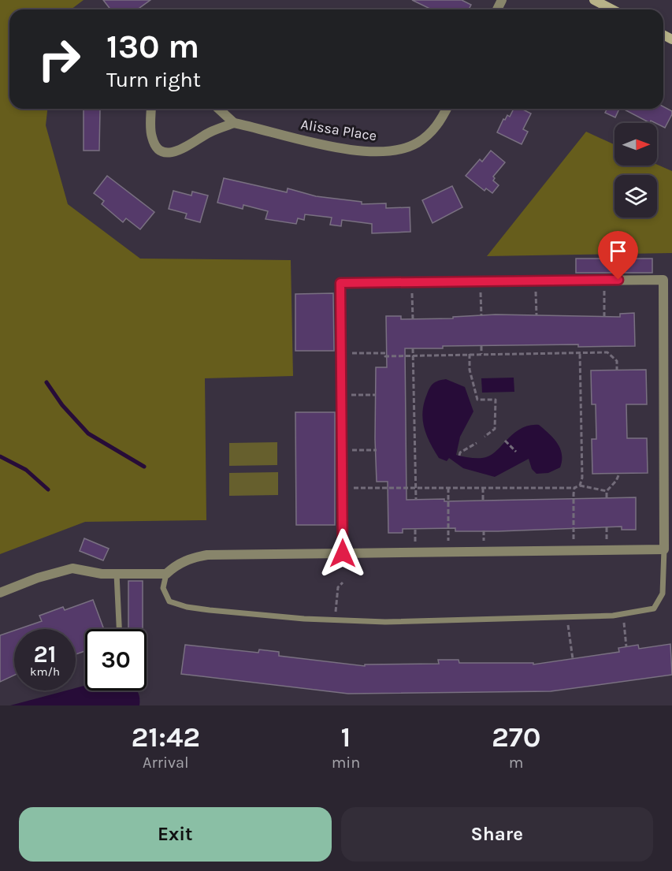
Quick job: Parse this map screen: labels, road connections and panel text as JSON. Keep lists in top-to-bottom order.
{
  "streets": {
    "street": ["Alissa Place"]
  },
  "north": "right",
  "page": {
    "turn": ["130 m", "Turn right"],
    "speed": "21 km/h",
    "limit": "30",
    "eta": [
      "21:42",
      "Arrival",
      "1",
      "min",
      "270",
      "m"
    ],
    "buttons": ["Exit", "Share"]
  }
}
